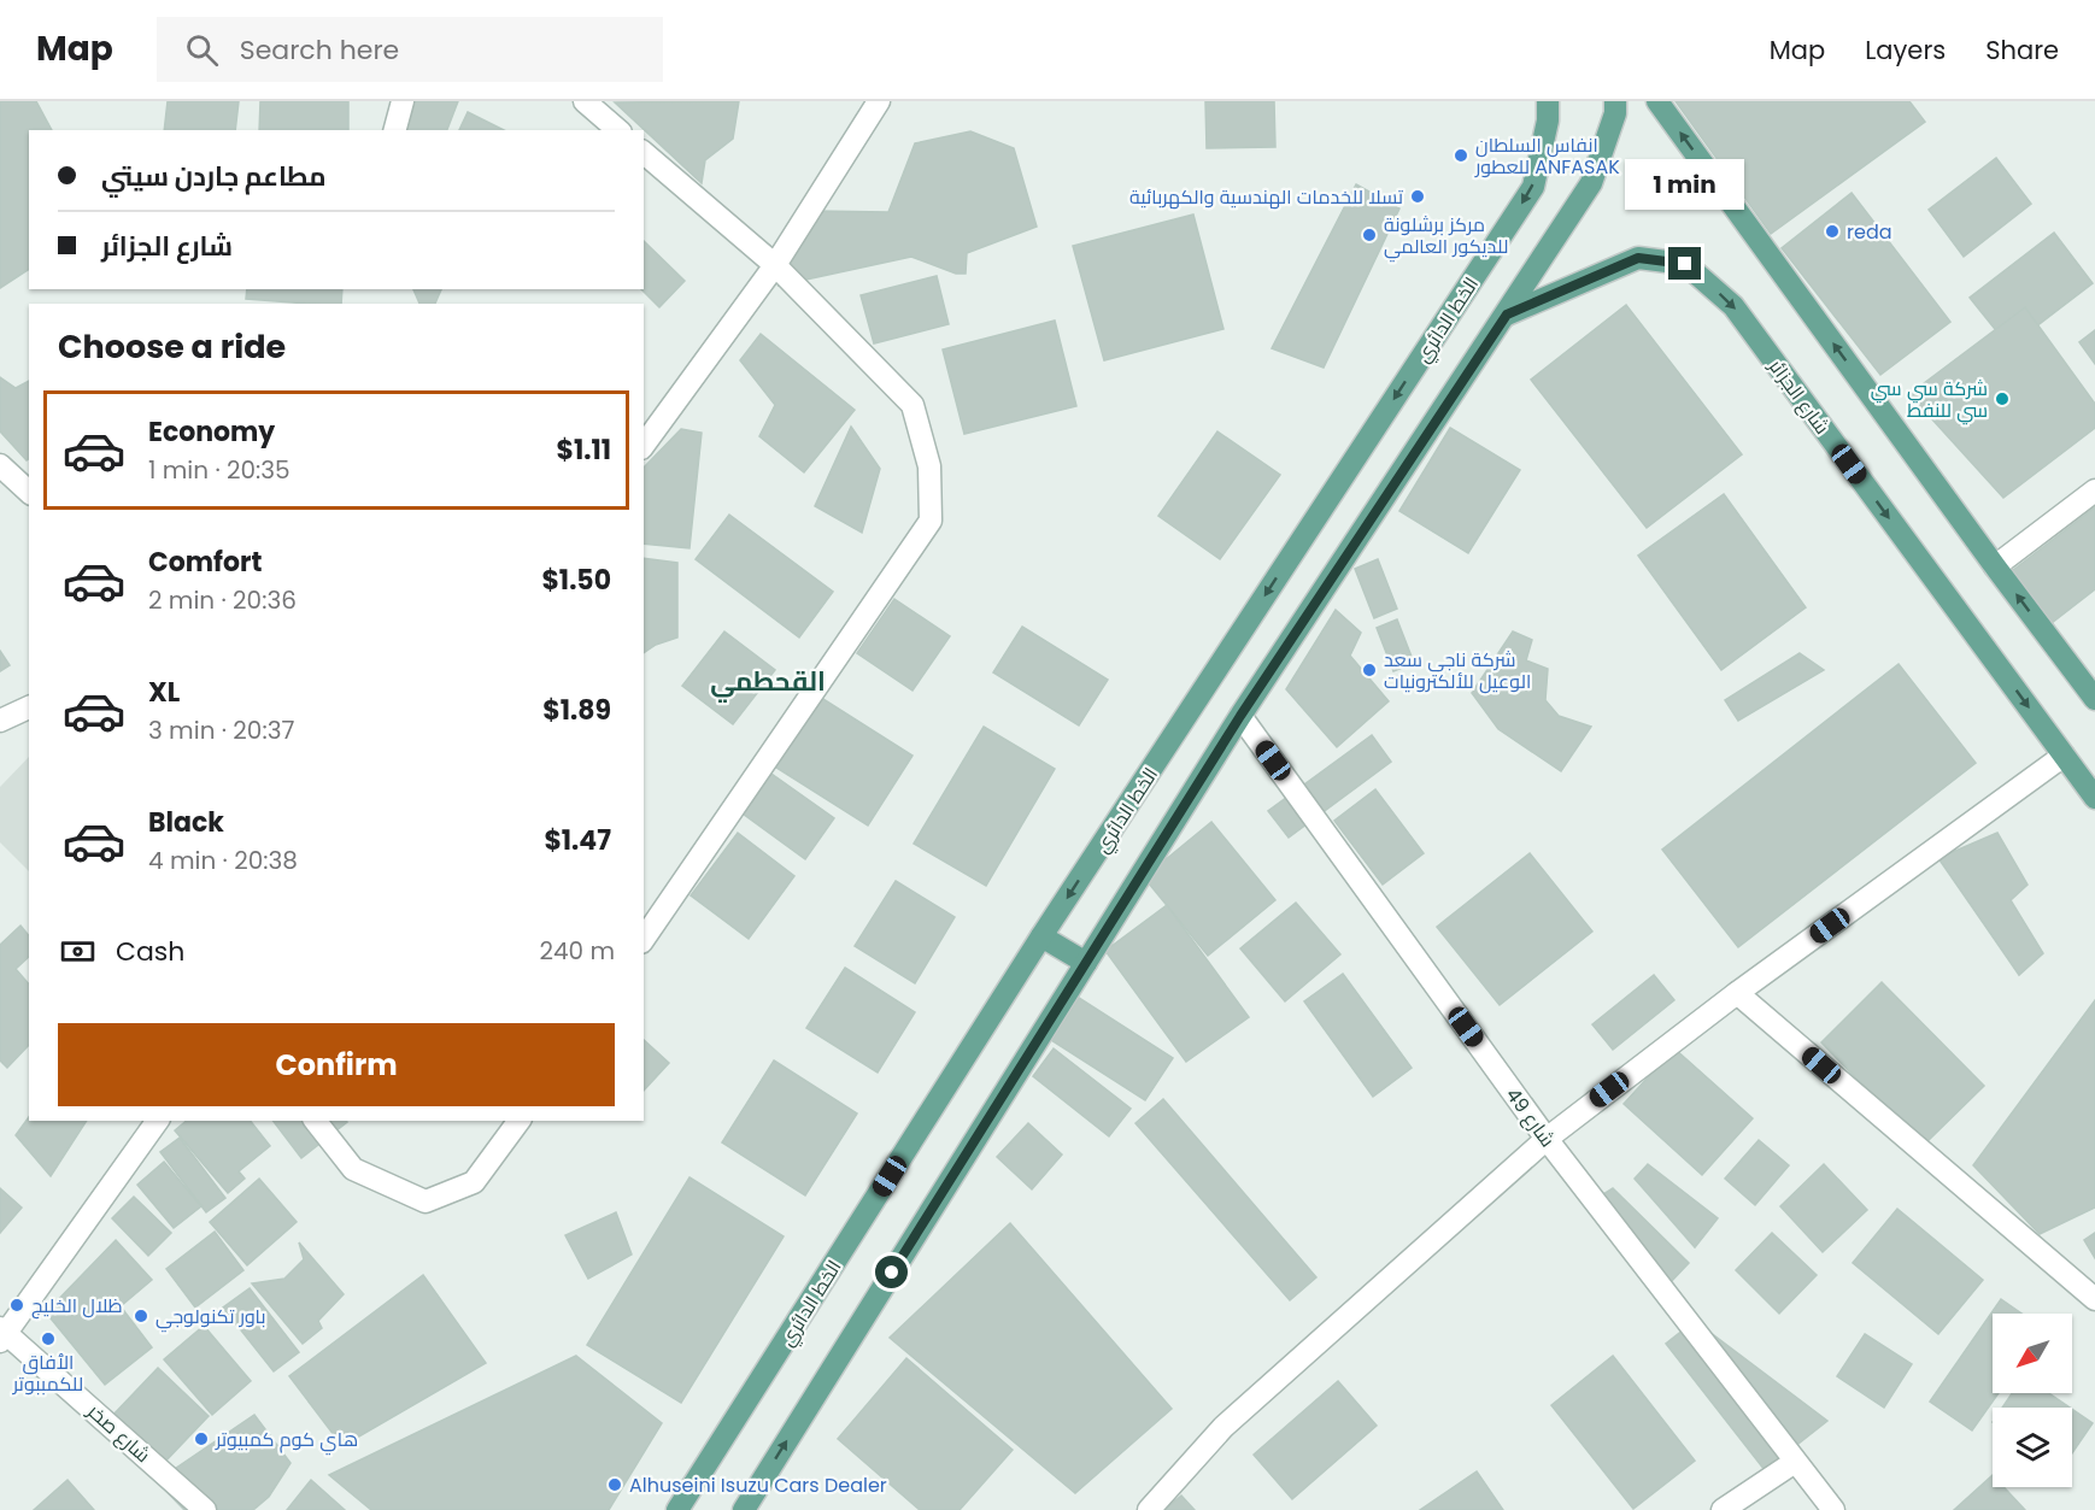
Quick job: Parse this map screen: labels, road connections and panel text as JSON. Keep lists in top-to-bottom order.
{
  "streets": {
    "main road": ["الخط الدائري", "شارع الجزائر"],
    "street": ["شارع 49", "شارع صخر"]
  },
  "districts": ["القحطمي"],
  "places": [
    "انفاس السلطان للعطور ANFASAK",
    "تسلا للخدمات الهندسية والكهربائية",
    "reda",
    "مركز برشلونة للديكور العالمي",
    "شركة سي سي سي للنفط",
    "شركة ناجي سعد الوعيل للألكترونيات",
    "ظلال الخليج",
    "باور تكنولوجي",
    "الٱفاق للكمببوتر",
    "هاي كوم كمبيوتر",
    "Alhuseini Isuzu Cars Dealer"
  ],
  "north": "bottom left",
  "page": {
    "header": "Map",
    "search": "Search here",
    "nav": ["Map", "Layers", "Share"],
    "banner": ["مطاعم جاردن سيتي", "شارع الجزائر"],
    "bubble": "1 min",
    "heading": "Choose a ride",
    "list": [
      {
        "name": "Economy",
        "note": "1 min · 20:35",
        "value": "$1.11"
      },
      {
        "name": "Comfort",
        "note": "2 min · 20:36",
        "value": "$1.50"
      },
      {
        "name": "XL",
        "note": "3 min · 20:37",
        "value": "$1.89"
      },
      {
        "name": "Black",
        "note": "4 min · 20:38",
        "value": "$1.47"
      }
    ],
    "pay": ["Cash", "240 m"],
    "buttons": "Confirm"
  }
}
